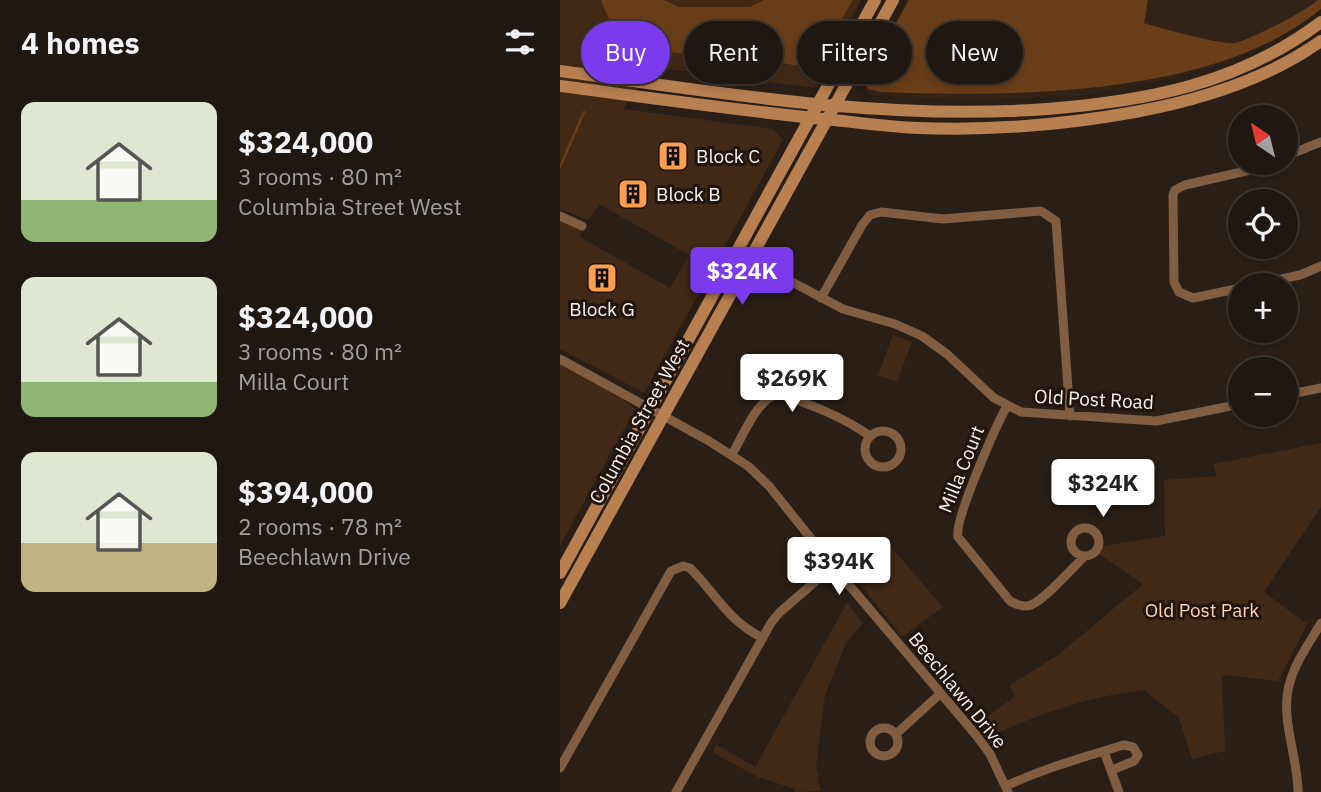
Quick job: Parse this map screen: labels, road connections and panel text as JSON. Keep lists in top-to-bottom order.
{
  "streets": {
    "main road": ["Columbia Street West"],
    "street": ["Old Post Road", "Milla Court", "Beechlawn Drive"]
  },
  "crossings": [
    ["Old Post Road", "Columbia Street West"],
    ["Old Post Road", "Milla Court"],
    ["Columbia Street West", "Beechlawn Drive"]
  ],
  "parks": ["Old Post Park"],
  "places": {
    "building": ["Block C", "Block B", "Block G"]
  },
  "north": "top left",
  "page": {
    "heading": "4 homes",
    "chip": [
      "Buy",
      "Rent",
      "Filters",
      "New"
    ],
    "list": [
      {
        "name": "$324,000",
        "note": "3 rooms · 80 m² · Columbia Street West"
      },
      {
        "name": "$324,000",
        "note": "3 rooms · 80 m² · Milla Court"
      },
      {
        "name": "$394,000",
        "note": "2 rooms · 78 m² · Beechlawn Drive"
      }
    ],
    "map_buttons": ["+", "−"],
    "price": [
      "$324K",
      "$269K",
      "$324K",
      "$394K"
    ]
  }
}
